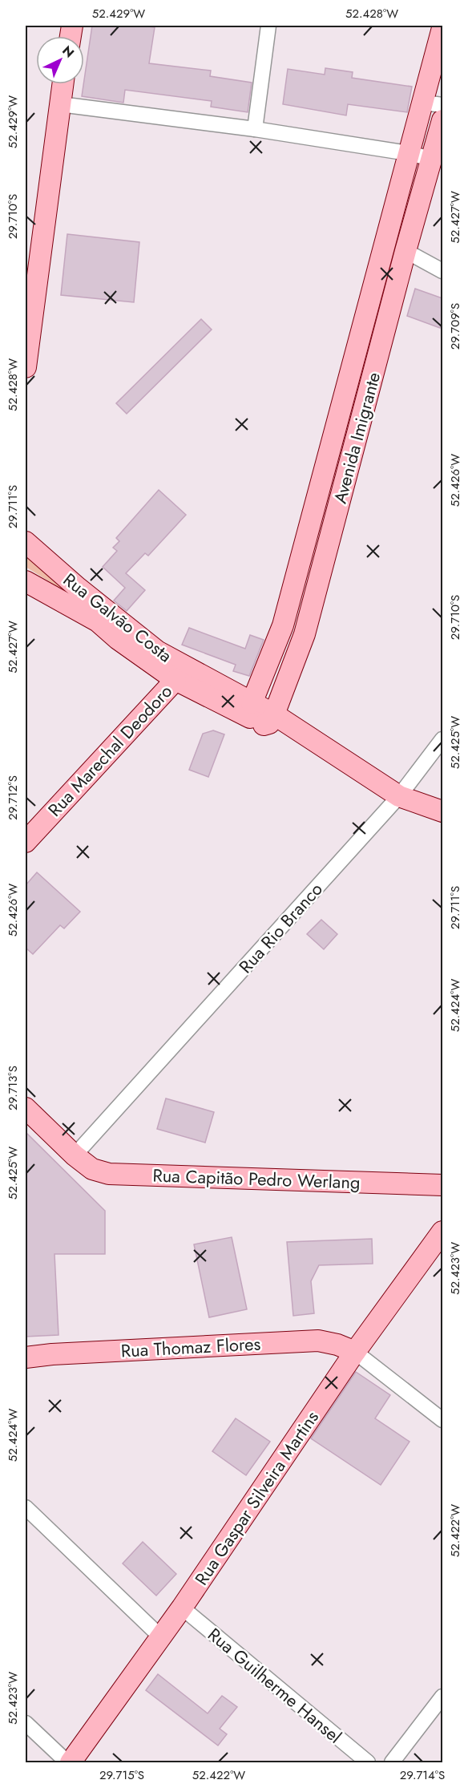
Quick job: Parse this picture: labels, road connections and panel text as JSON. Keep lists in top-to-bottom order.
{
  "streets": {
    "street": [
      "Avenida Imigrante",
      "Rua Galvão Costa",
      "Rua Marechal Deodoro",
      "Rua Rio Branco",
      "Rua Capitão Pedro Werlang",
      "Rua Thomaz Flores",
      "Rua Gaspar Silveira Martins",
      "Rua Guilherme Hansel"
    ]
  },
  "crossings": [
    ["Avenida Imigrante", "Rua Galvão Costa"],
    ["Rua Galvão Costa", "Rua Marechal Deodoro"],
    ["Rua Galvão Costa", "Rua Rio Branco"],
    ["Rua Rio Branco", "Rua Capitão Pedro Werlang"],
    ["Rua Thomaz Flores", "Rua Gaspar Silveira Martins"],
    ["Rua Gaspar Silveira Martins", "Rua Guilherme Hansel"]
  ],
  "north": "top right",
  "coordinates": [
    "52.429°W",
    "52.428°W",
    "29.710°S",
    "52.427°W",
    "29.709°S",
    "52.426°W",
    "29.711°S",
    "52.425°W",
    "29.712°S",
    "52.424°W",
    "29.713°S",
    "52.423°W",
    "52.422°W",
    "29.715°S",
    "29.714°S"
  ]
}
